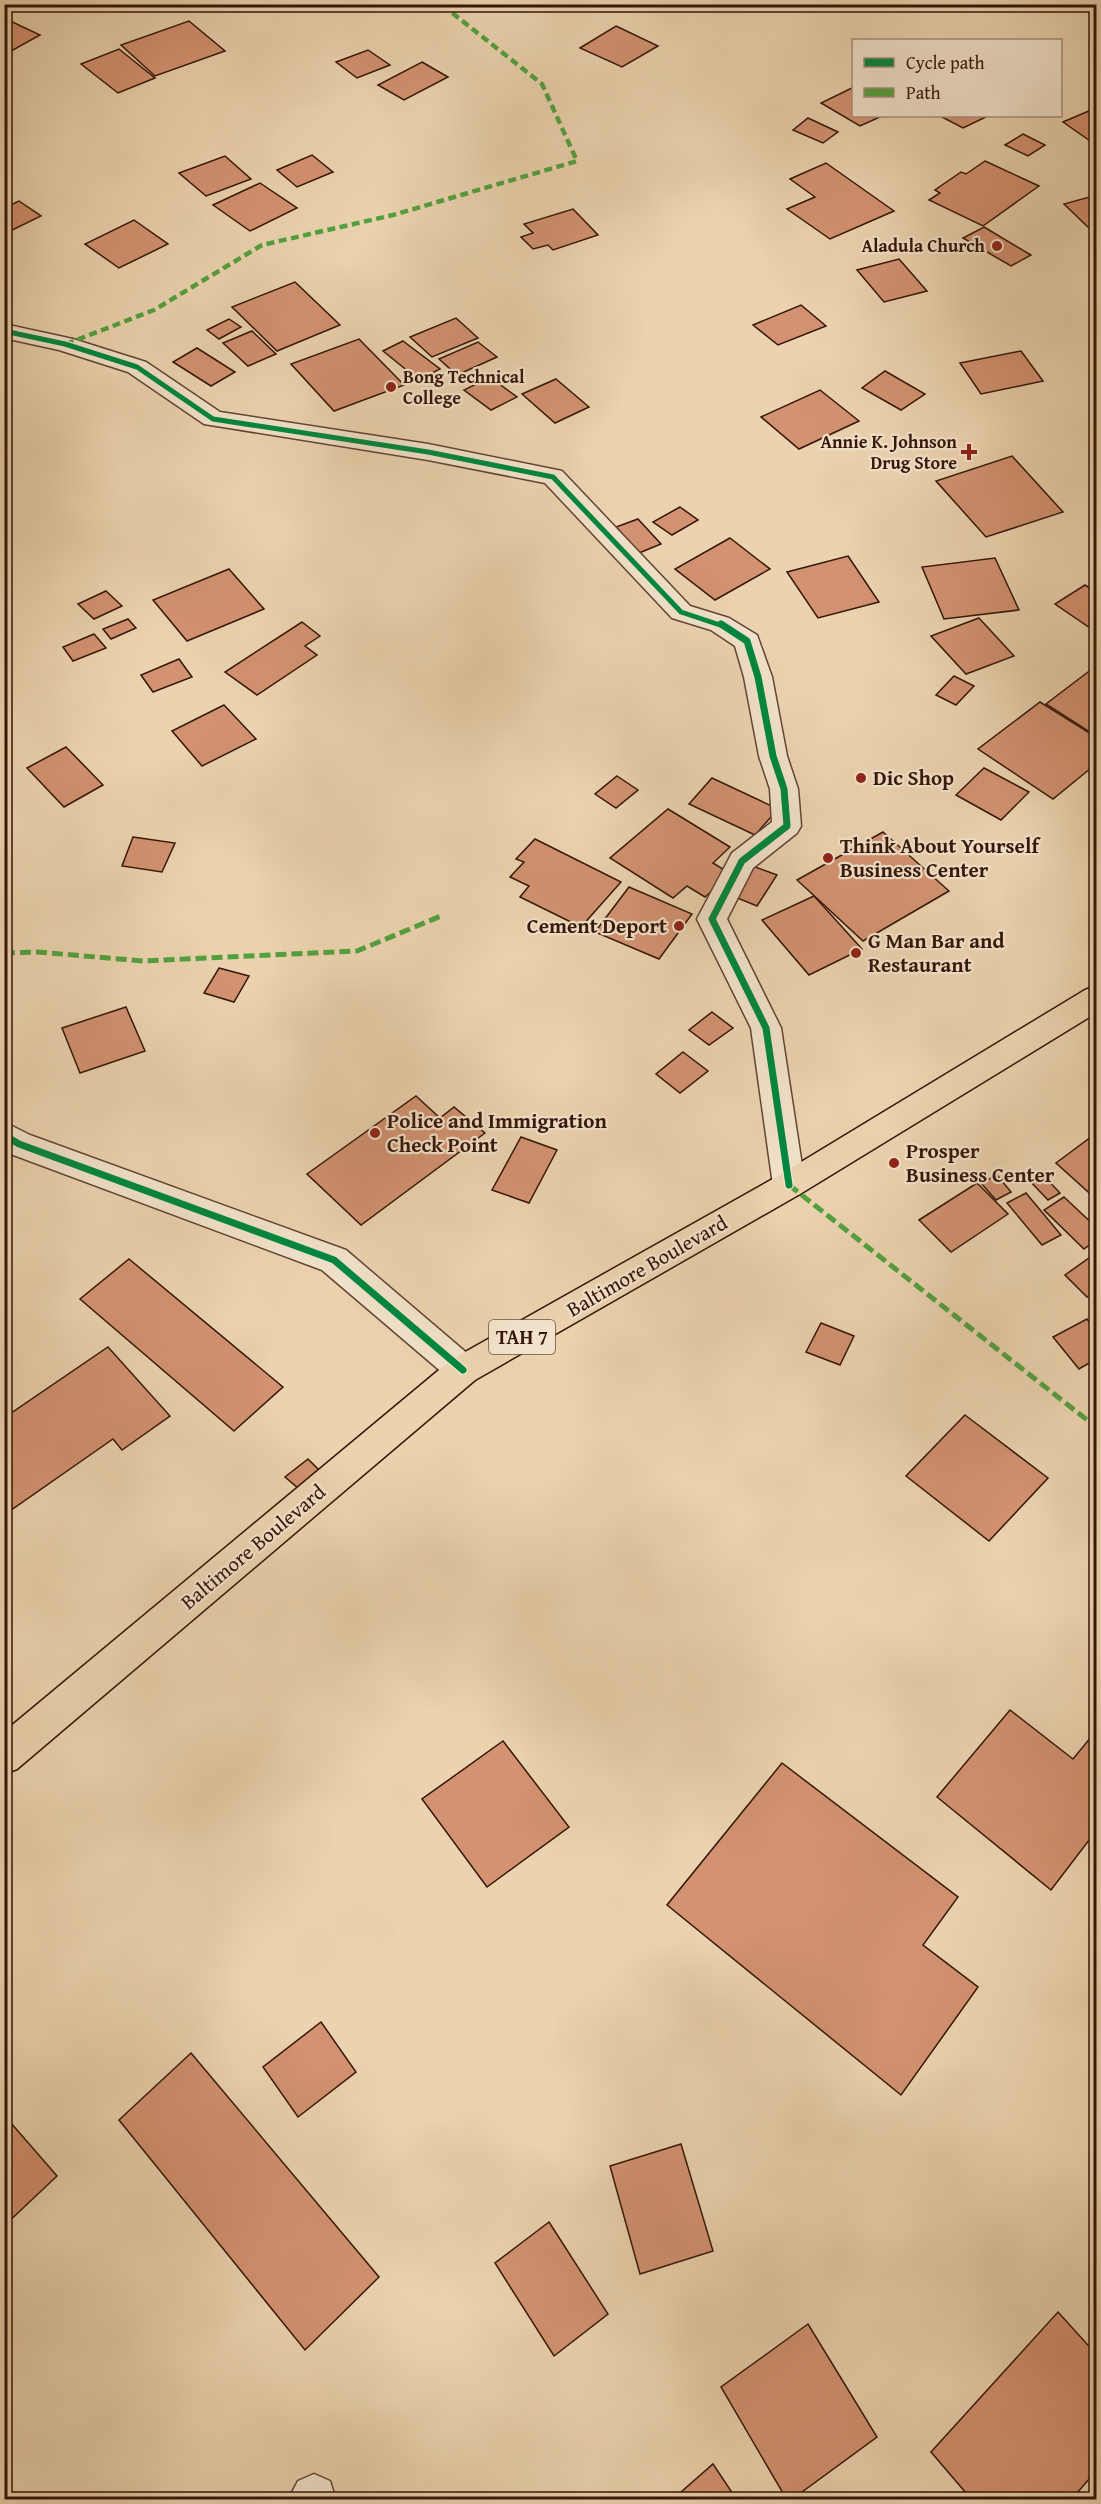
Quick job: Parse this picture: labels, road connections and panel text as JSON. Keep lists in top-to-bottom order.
{
  "streets": {
    "highway": ["Baltimore Boulevard", "TAH 7"]
  },
  "places": {
    "other": [
      "Aladula Church",
      "Bong Technical College",
      "Dic Shop",
      "Think About Yourself Business Center",
      "Cement Deport",
      "G Man Bar and Restaurant",
      "Police and Immigration Check Point",
      "Prosper Business Center"
    ],
    "health": ["Annie K. Johnson Drug Store"]
  },
  "legend": ["Cycle path", "Path"]
}
